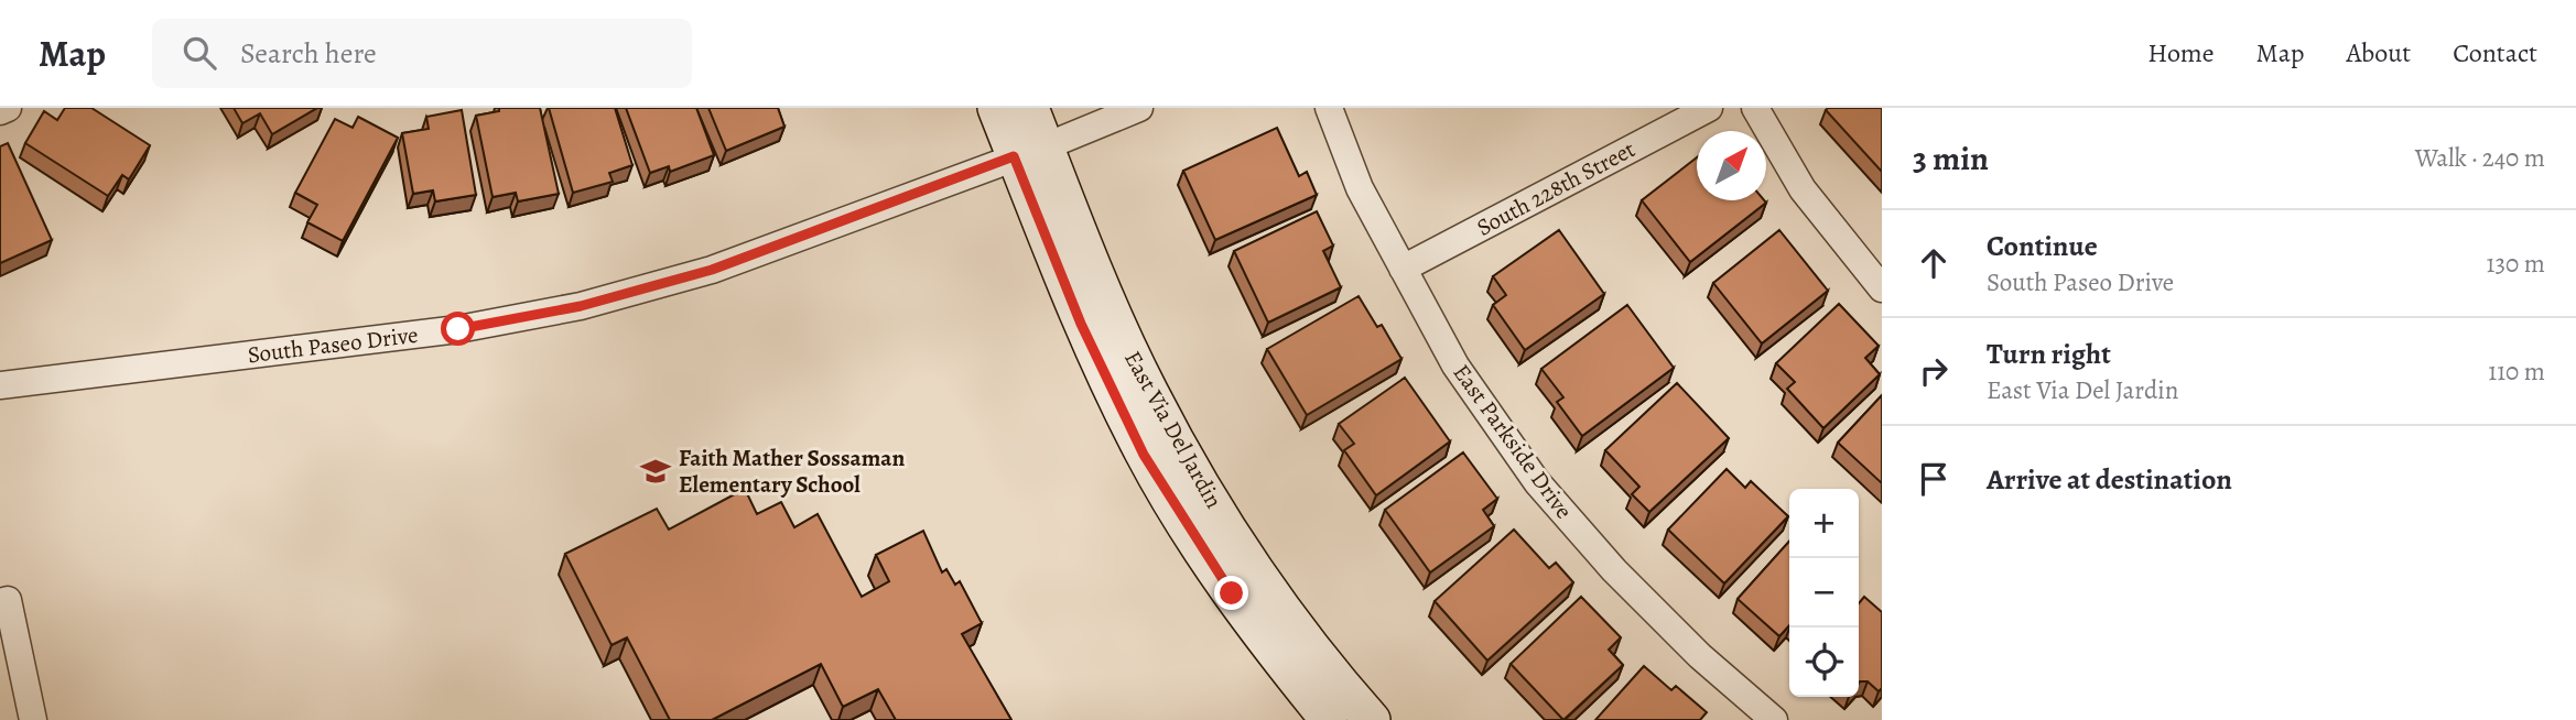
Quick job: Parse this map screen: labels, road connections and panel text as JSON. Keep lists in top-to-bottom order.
{
  "streets": {
    "street": [
      "South 228th Street",
      "South Paseo Drive",
      "East Via Del Jardin",
      "East Parkside Drive"
    ]
  },
  "crossings": [
    ["South 228th Street", "East Parkside Drive"],
    ["South Paseo Drive", "East Via Del Jardin"]
  ],
  "places": {
    "school or university": ["Faith Mather Sossaman Elementary School"]
  },
  "north": "top right",
  "page": {
    "header": "Map",
    "search": "Search here",
    "nav": [
      "Home",
      "Map",
      "About",
      "Contact"
    ],
    "heading": ["3 min", "Walk · 240 m"],
    "list": [
      ["Continue", "South Paseo Drive", "130 m"],
      ["Turn right", "East Via Del Jardin", "110 m"],
      "Arrive at destination"
    ],
    "map_buttons": ["+", "−"]
  }
}
